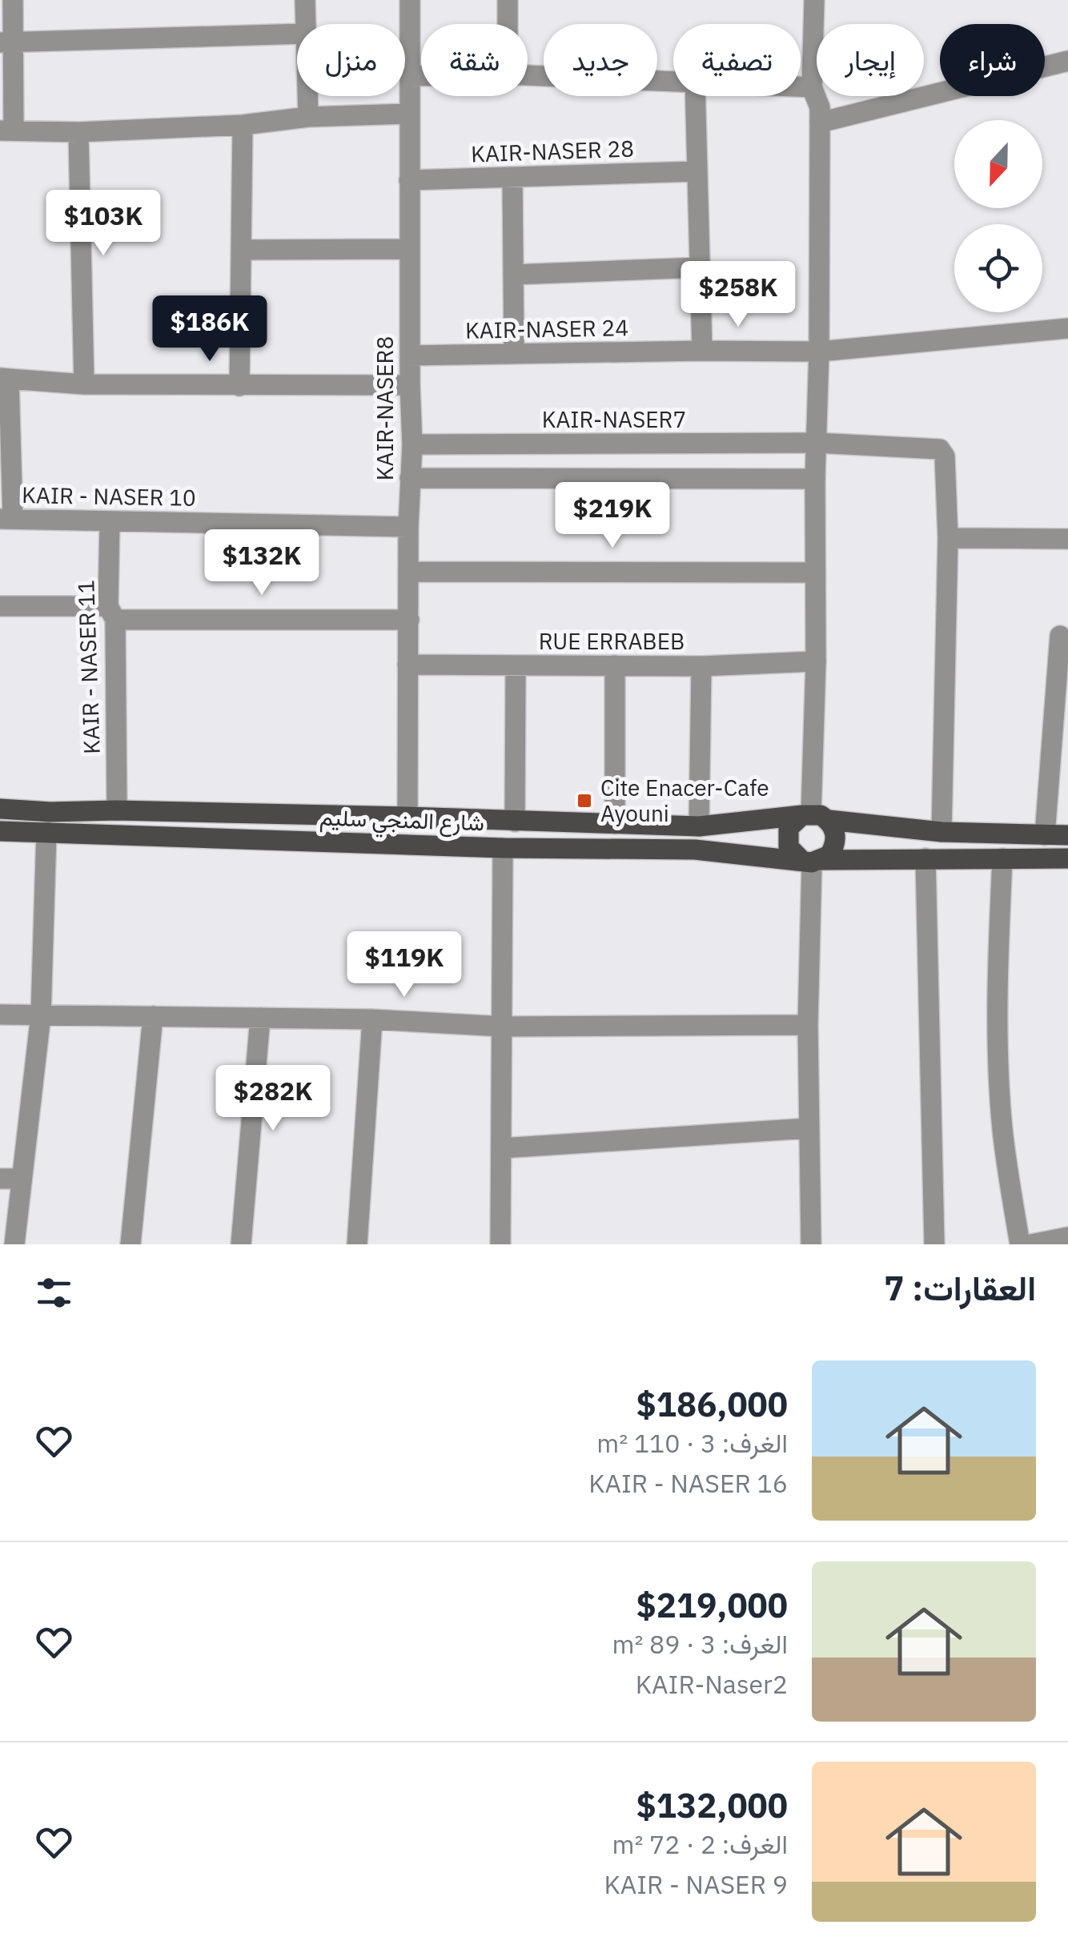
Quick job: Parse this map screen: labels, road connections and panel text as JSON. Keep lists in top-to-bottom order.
{
  "streets": {
    "main road": ["شارع المنجي سليم"],
    "street": [
      "KAIR-NASER 28",
      "KAIR-NASER 24",
      "KAIR-NASER8",
      "KAIR-NASER7",
      "KAIR - NASER 10",
      "RUE ERRABEB",
      "KAIR - NASER 11"
    ]
  },
  "crossings": [
    ["KAIR-NASER 28", "KAIR-NASER8"],
    ["KAIR-NASER 24", "KAIR-NASER8"],
    ["KAIR-NASER8", "KAIR-NASER7"],
    ["KAIR-NASER8", "KAIR - NASER 10"],
    ["KAIR-NASER8", "RUE ERRABEB"],
    ["KAIR-NASER8", "شارع المنجي سليم"],
    ["KAIR - NASER 10", "KAIR - NASER 11"],
    ["KAIR - NASER 11", "شارع المنجي سليم"]
  ],
  "places": {
    "transit": ["Cite Enacer-Cafe Ayouni"]
  },
  "north": "bottom",
  "page": {
    "chip": [
      "شراء",
      "إيجار",
      "تصفية",
      "جديد",
      "شقة",
      "منزل"
    ],
    "price": [
      "$103K",
      "$258K",
      "$186K",
      "$219K",
      "$132K",
      "$119K",
      "$282K"
    ],
    "heading": "العقارات: 7",
    "list": [
      {
        "name": "$186,000",
        "note": "الغرف: 3 · 110 m² · KAIR - NASER 16"
      },
      {
        "name": "$219,000",
        "note": "الغرف: 3 · 89 m² · KAIR-Naser2"
      },
      {
        "name": "$132,000",
        "note": "الغرف: 2 · 72 m² · KAIR - NASER 9"
      }
    ]
  }
}
